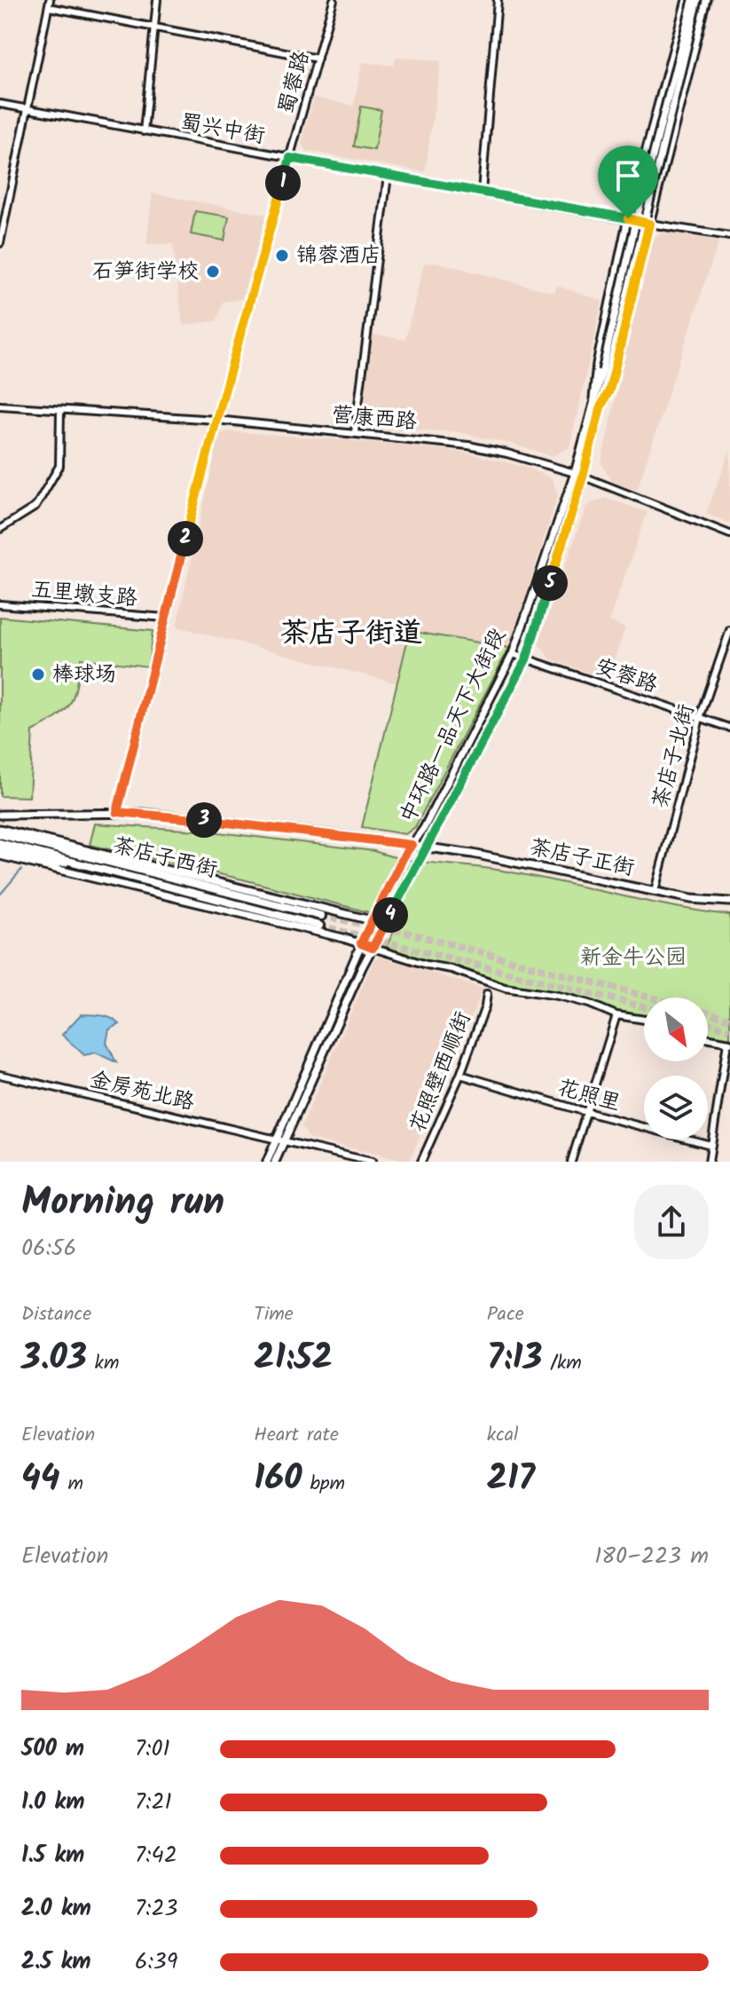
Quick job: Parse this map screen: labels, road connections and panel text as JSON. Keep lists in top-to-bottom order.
{
  "streets": {
    "highway": ["茶店子西街"],
    "main road": ["中环路一品天下大街段", "茶店子正街"],
    "street": [
      "蜀蓉路",
      "蜀兴中街",
      "营康西路",
      "五里墩支路",
      "安蓉路",
      "茶店子北街",
      "花照壁西顺街",
      "金房苑北路",
      "花照里"
    ]
  },
  "crossings": [
    ["蜀蓉路", "蜀兴中街"],
    ["蜀蓉路", "营康西路"],
    ["蜀蓉路", "五里墩支路"],
    ["蜀兴中街", "中环路一品天下大街段"],
    ["营康西路", "中环路一品天下大街段"],
    ["安蓉路", "中环路一品天下大街段"],
    ["安蓉路", "茶店子北街"],
    ["中环路一品天下大街段", "茶店子正街"],
    ["中环路一品天下大街段", "金房苑北路"],
    ["茶店子北街", "茶店子正街"],
    ["花照壁西顺街", "花照里"]
  ],
  "districts": ["茶店子街道"],
  "parks": ["新金牛公园"],
  "places": ["锦蓉酒店", "石笋街学校", "棒球场"],
  "north": "bottom right",
  "page": {
    "pins": [
      "1",
      "2",
      "5",
      "3",
      "4"
    ],
    "heading": ["Morning run", "06:56"],
    "stats": [
      ["Distance", "3.03 km"],
      ["Time", "21:52"],
      ["Pace", "7:13 /km"],
      ["Elevation", "44 m"],
      ["Heart rate", "160 bpm"],
      ["kcal", "217"]
    ],
    "chart": ["Elevation", "180–223 m"],
    "list": [
      {
        "name": "500 m",
        "note": "7:01"
      },
      {
        "name": "1.0 km",
        "note": "7:21"
      },
      {
        "name": "1.5 km",
        "note": "7:42"
      },
      {
        "name": "2.0 km",
        "note": "7:23"
      },
      {
        "name": "2.5 km",
        "note": "6:39"
      }
    ]
  }
}
